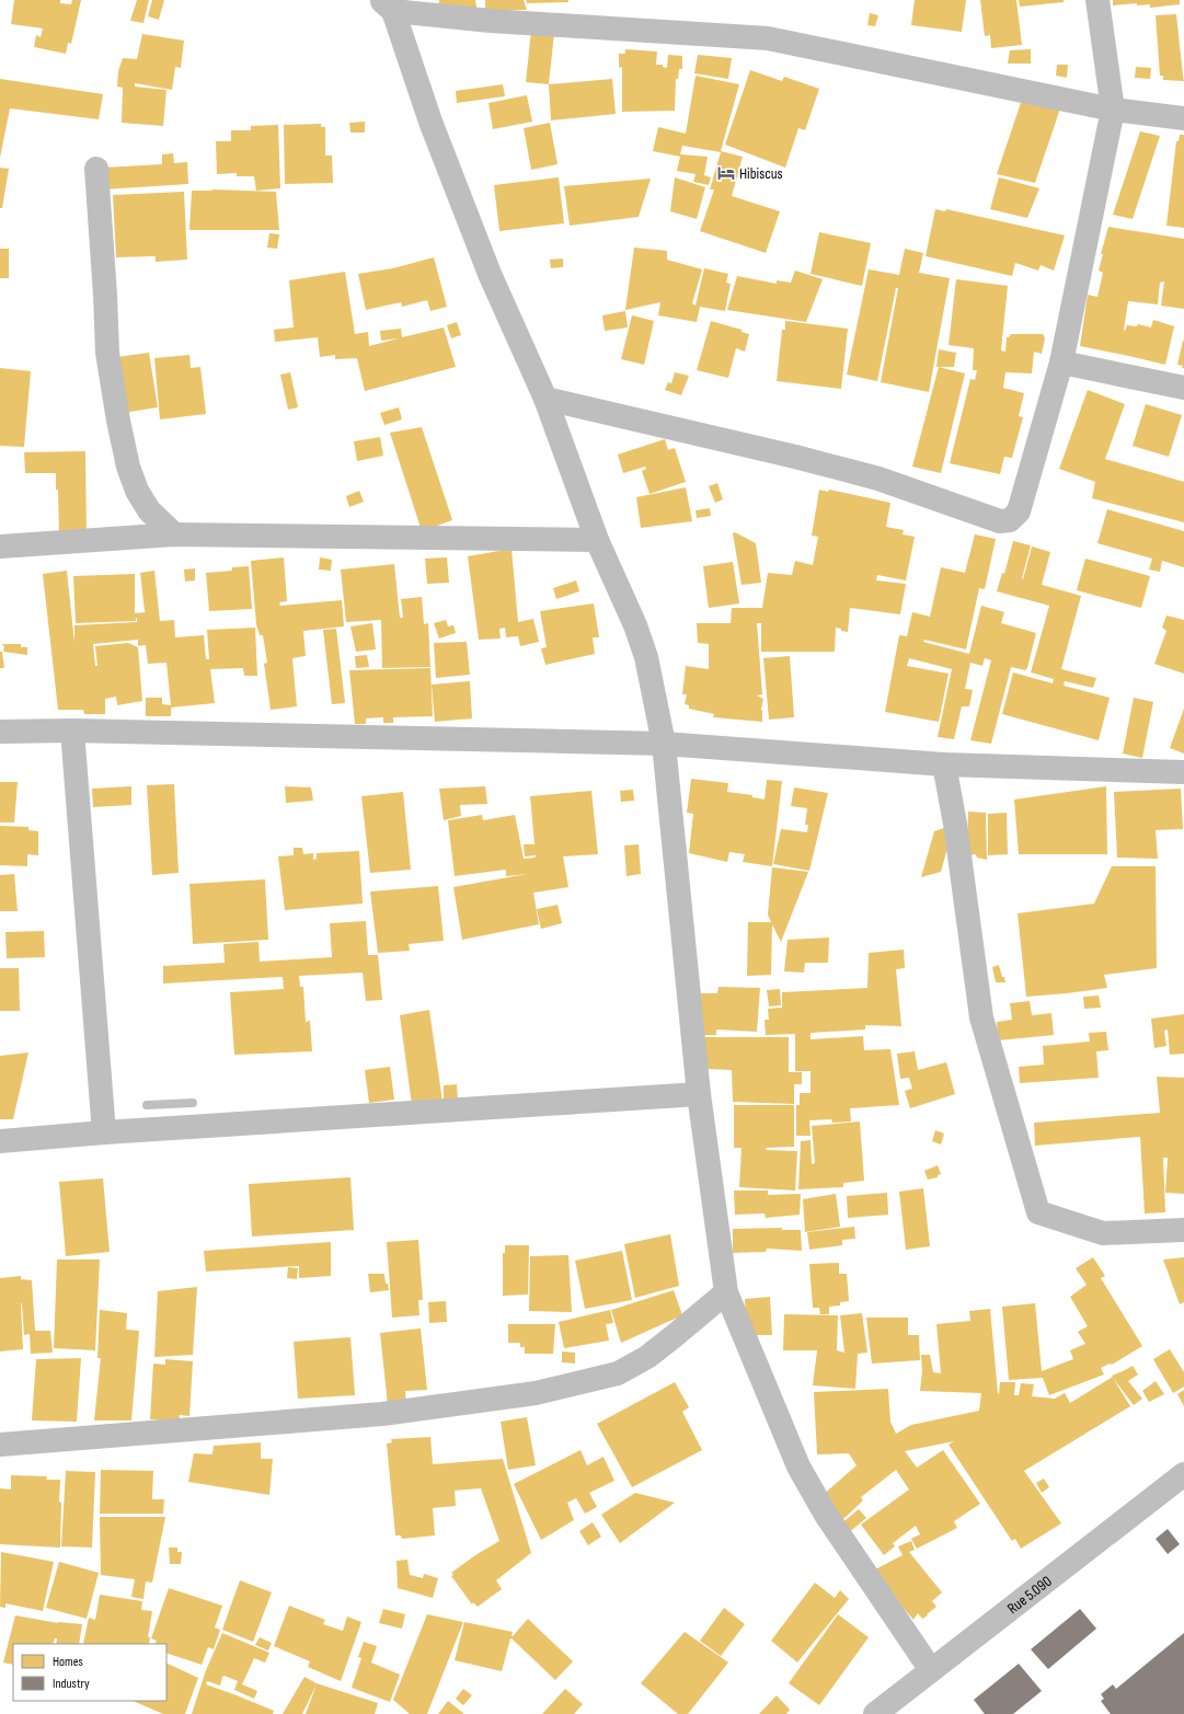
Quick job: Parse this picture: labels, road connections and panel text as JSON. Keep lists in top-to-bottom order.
{
  "streets": {
    "street": ["Rue 5.090"]
  },
  "places": {
    "hotel": ["Hibiscus"]
  },
  "legend": ["Homes", "Industry"]
}
